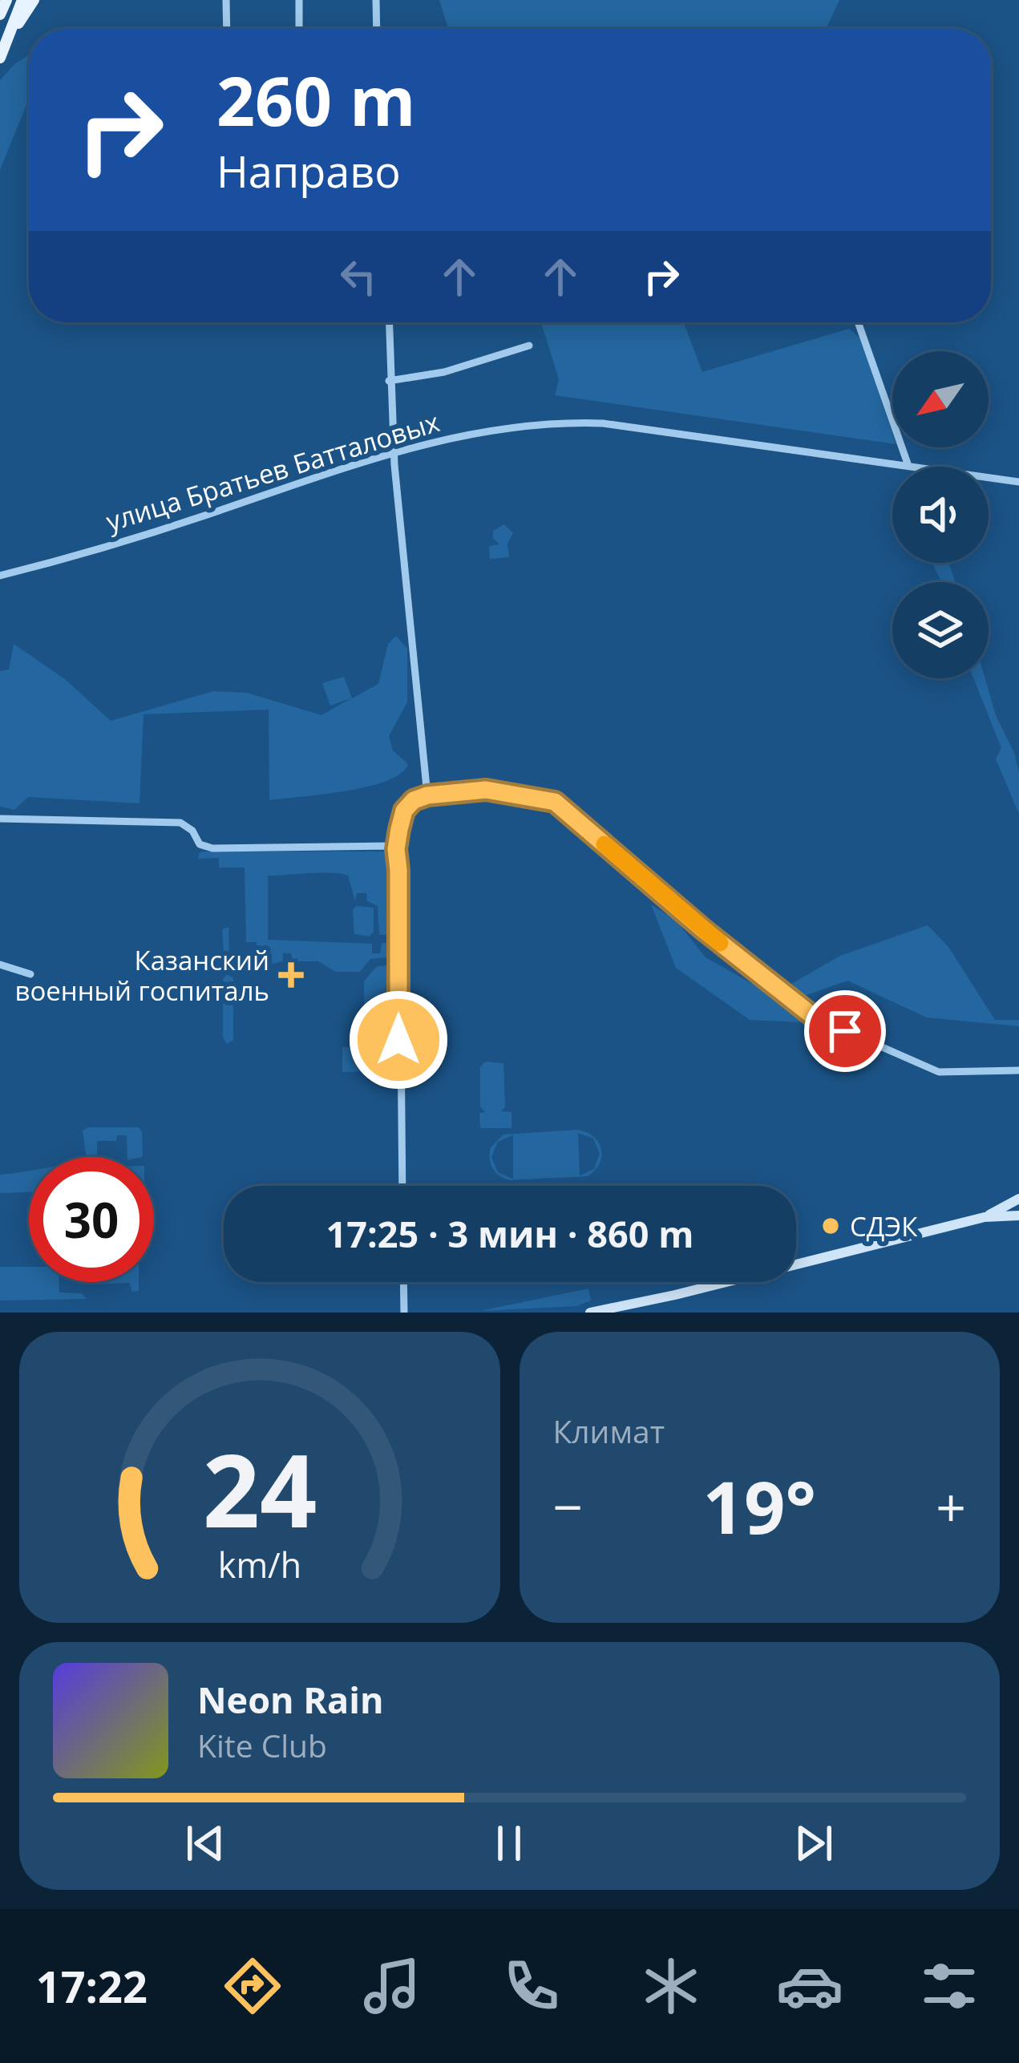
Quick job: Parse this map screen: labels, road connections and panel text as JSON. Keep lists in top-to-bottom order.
{
  "streets": {
    "street": ["улица Братьев Батталовых"]
  },
  "places": {
    "health": ["Казанский военный госпиталь"],
    "other": ["СДЭК"]
  },
  "north": "bottom left",
  "page": {
    "turn": ["260 m", "Направо"],
    "limit": "30",
    "trip": "17:25 · 3 мин · 860 m",
    "tile": "Климат",
    "heat": ["−", "19°", "+"],
    "song": ["Neon Rain", "Kite Club"],
    "tabs": "17:22",
    "gauge": ["24", "km/h"]
  }
}
